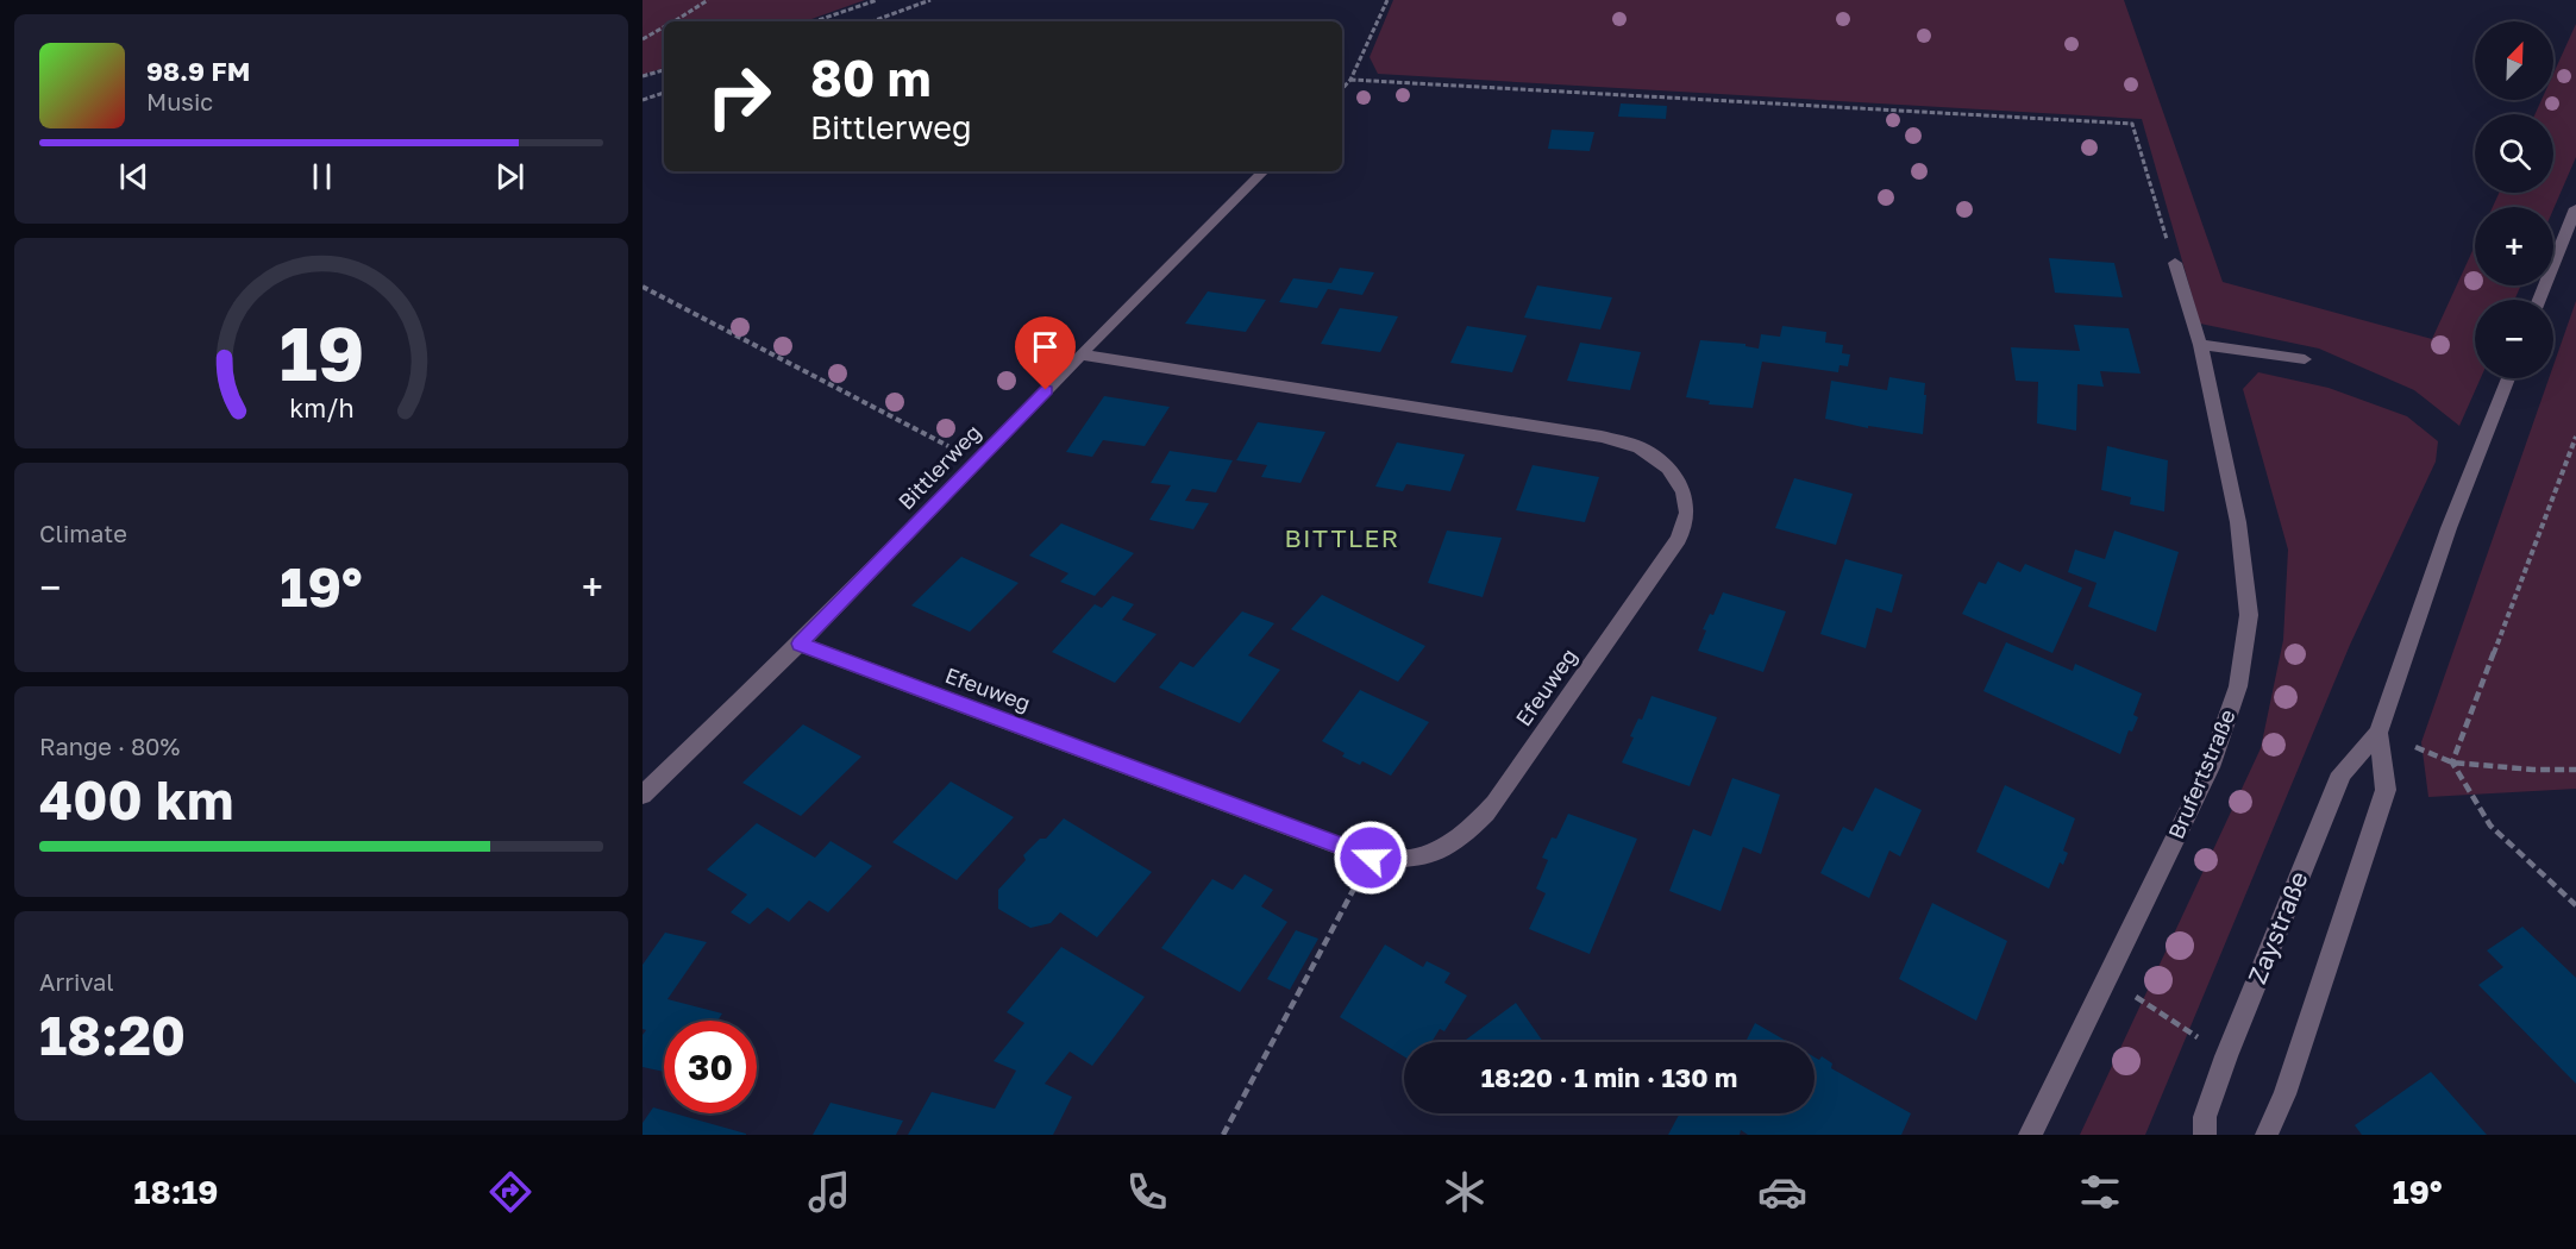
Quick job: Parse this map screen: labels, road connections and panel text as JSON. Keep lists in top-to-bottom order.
{
  "streets": {
    "street": [
      "Bittlerweg",
      "Efeuweg",
      "Brufertstraße",
      "Zaystraße"
    ]
  },
  "crossings": [
    ["Bittlerweg", "Efeuweg"]
  ],
  "districts": ["BITTLER"],
  "north": "top right",
  "page": {
    "map_buttons": ["+", "−"],
    "turn": ["80 m", "Bittlerweg"],
    "song": ["98.9 FM", "Music"],
    "tile": [
      "Climate",
      ["Range · 80%", "400 km"],
      ["Arrival", "18:20"]
    ],
    "heat": ["−", "19°", "+"],
    "limit": "30",
    "trip": "18:20 · 1 min · 130 m",
    "tabs": ["18:19", "19°"],
    "gauge": ["19", "km/h"]
  }
}
